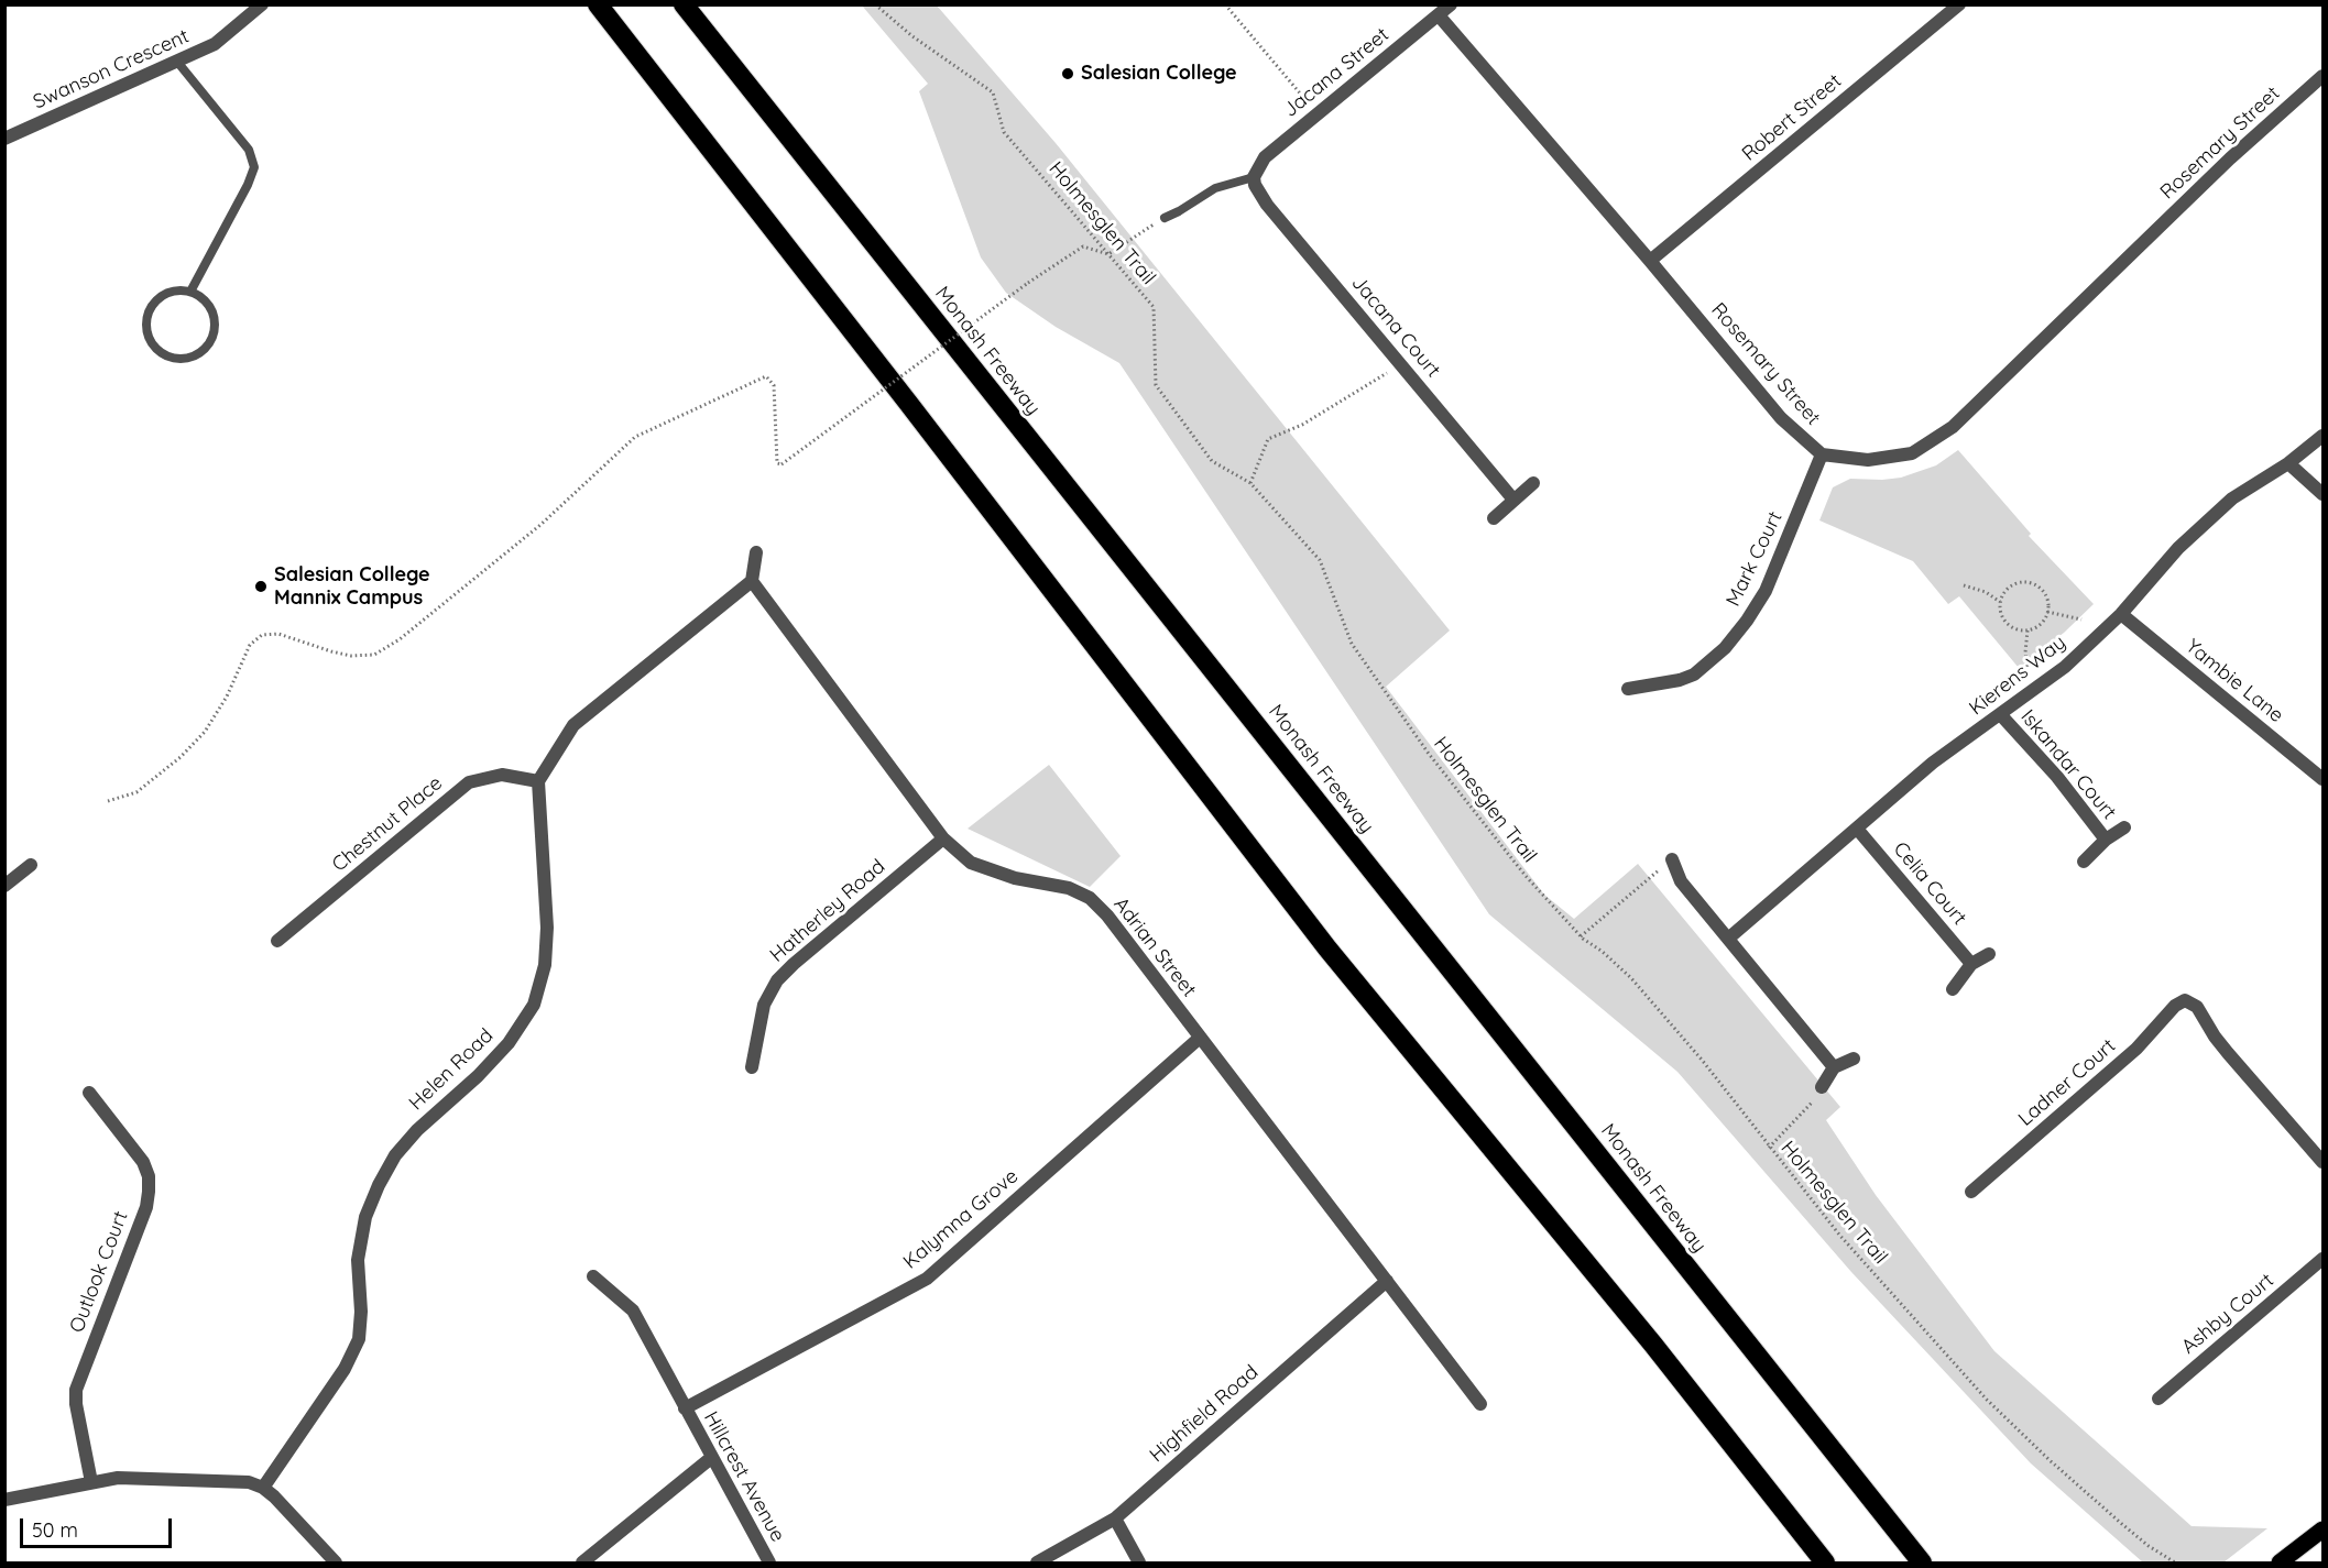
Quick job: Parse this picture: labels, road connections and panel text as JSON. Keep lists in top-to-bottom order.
{
  "streets": {
    "highway": ["Monash Freeway"],
    "street": [
      "Swanson Crescent",
      "Jacana Street",
      "Robert Street",
      "Rosemary Street",
      "Jacana Court",
      "Mark Court",
      "Kierens Way",
      "Yambie Lane",
      "Iskandar Court",
      "Chestnut Place",
      "Celia Court",
      "Hatherley Road",
      "Adrian Street",
      "Helen Road",
      "Ladner Court",
      "Kalymna Grove",
      "Outlook Court",
      "Ashby Court",
      "Highfield Road",
      "Hillcrest Avenue"
    ],
    "path": ["Holmesglen Trail"]
  },
  "crossings": [
    ["Jacana Street", "Rosemary Street"],
    ["Jacana Street", "Jacana Court"],
    ["Robert Street", "Rosemary Street"],
    ["Rosemary Street", "Mark Court"],
    ["Kierens Way", "Yambie Lane"],
    ["Kierens Way", "Iskandar Court"],
    ["Kierens Way", "Celia Court"],
    ["Chestnut Place", "Helen Road"],
    ["Hatherley Road", "Adrian Street"],
    ["Adrian Street", "Kalymna Grove"],
    ["Adrian Street", "Highfield Road"],
    ["Kalymna Grove", "Hillcrest Avenue"]
  ],
  "places": ["Salesian College", "Salesian College Mannix Campus"],
  "scale_bar": "50 m"
}
